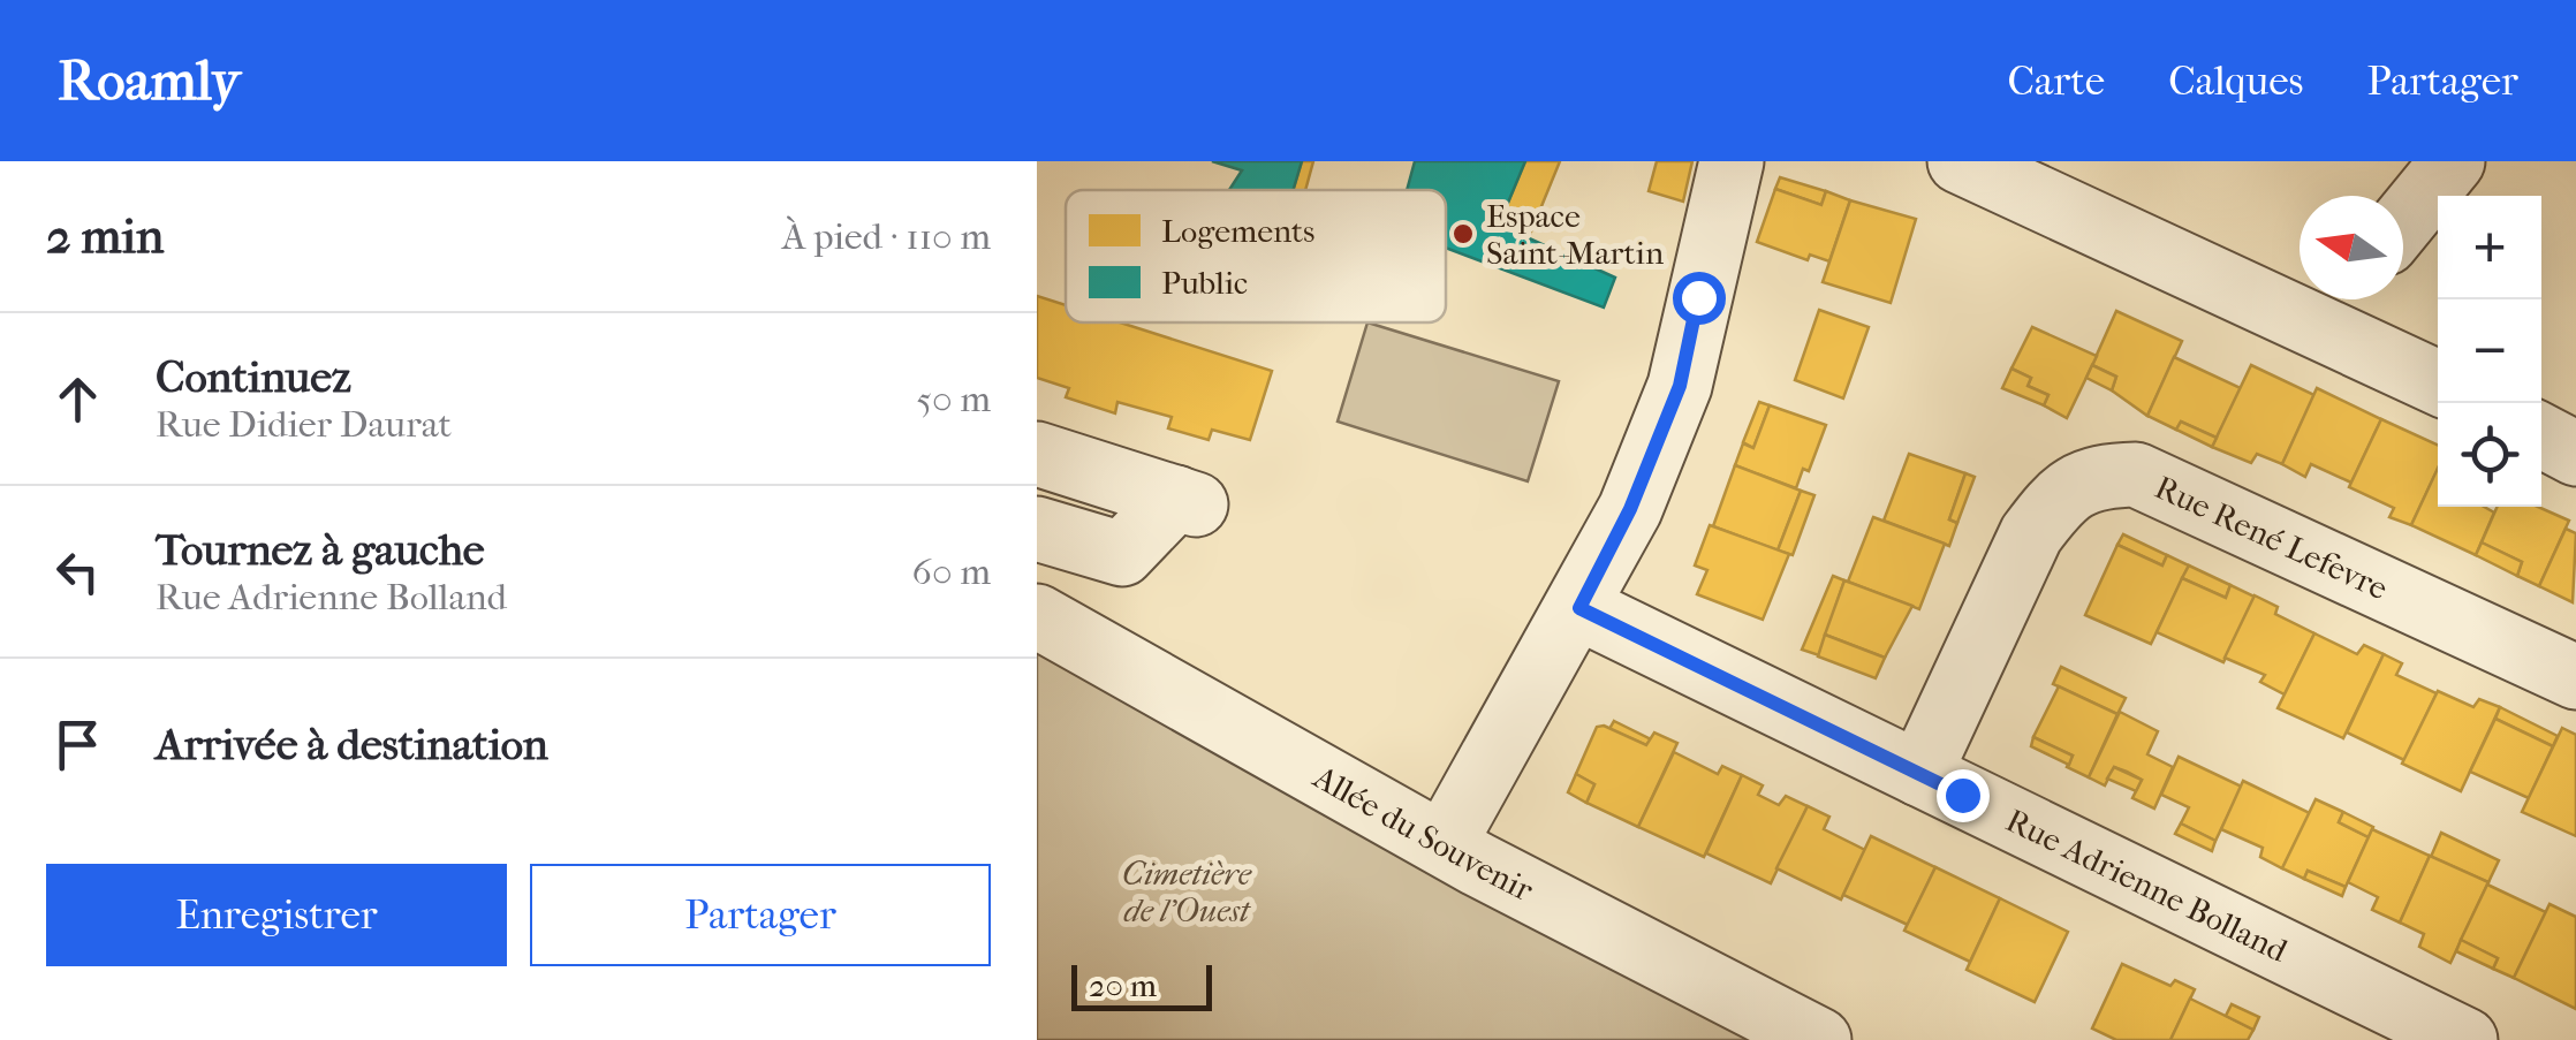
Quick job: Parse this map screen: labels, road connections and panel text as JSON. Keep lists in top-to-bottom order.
{
  "streets": {
    "street": ["Rue René Lefevre", "Allée du Souvenir", "Rue Adrienne Bolland"]
  },
  "crossings": [
    ["Rue René Lefevre", "Rue Adrienne Bolland"]
  ],
  "parks": ["Cimetière de l'Ouest"],
  "places": ["Espace Saint-Martin"],
  "legend": ["Logements", "Public"],
  "scale_bar": "20 m",
  "north": "left",
  "page": {
    "header": "Roamly",
    "nav": ["Carte", "Calques", "Partager"],
    "heading": ["2 min", "À pied · 110 m"],
    "map_buttons": ["+", "−"],
    "list": [
      ["Continuez", "Rue Didier Daurat", "50 m"],
      ["Tournez à gauche", "Rue Adrienne Bolland", "60 m"],
      "Arrivée à destination"
    ],
    "buttons": ["Enregistrer", "Partager"],
    "scale": "20 m"
  }
}
